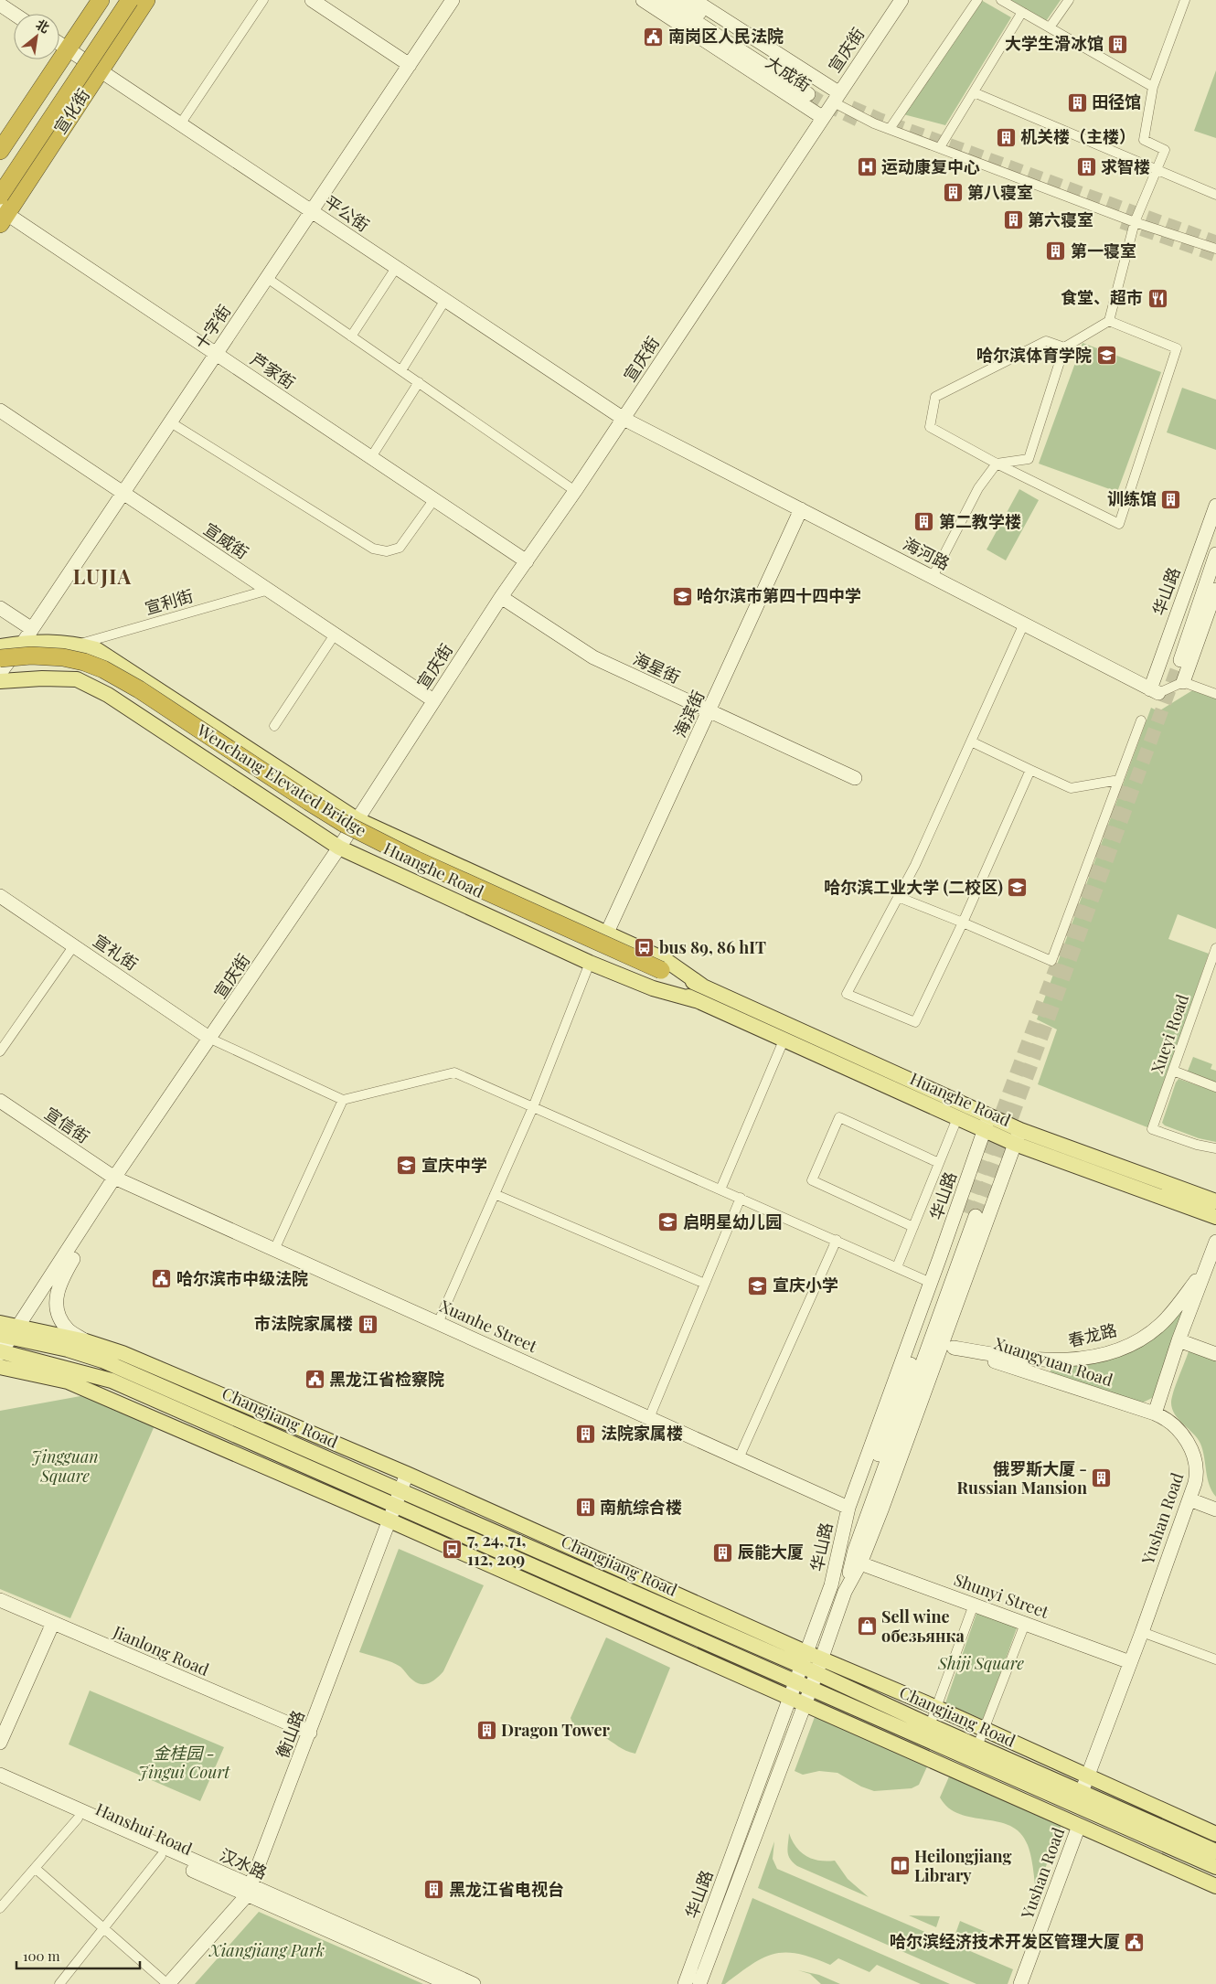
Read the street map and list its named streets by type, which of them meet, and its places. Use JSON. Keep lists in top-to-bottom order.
{
  "streets": {
    "highway": ["宣化街", "Wenchang Elevated Bridge"],
    "main road": ["Huanghe Road", "Changjiang Road"],
    "street": [
      "宣庆街",
      "大成街",
      "平公街",
      "十字街",
      "芦家街",
      "宣威街",
      "海河路",
      "华山路",
      "宣利街",
      "海星街",
      "海滨街",
      "宣礼街",
      "Xueyi Road",
      "宣信街",
      "Xuanhe Street",
      "春龙路",
      "Xuangyuan Road",
      "Yushan Road",
      "Shunyi Street",
      "Jianlong Road",
      "衡山路",
      "Hanshui Road",
      "汉水路"
    ]
  },
  "crossings": [
    ["宣庆街", "大成街"],
    ["宣庆街", "平公街"],
    ["宣庆街", "芦家街"],
    ["宣庆街", "宣威街"],
    ["宣庆街", "海河路"],
    ["宣庆街", "海星街"],
    ["宣庆街", "Huanghe Road"],
    ["宣庆街", "宣礼街"],
    ["宣庆街", "宣信街"],
    ["宣庆街", "Xuanhe Street"],
    ["宣庆街", "Changjiang Road"],
    ["宣化街", "平公街"],
    ["宣化街", "芦家街"],
    ["平公街", "十字街"],
    ["平公街", "海河路"],
    ["十字街", "芦家街"],
    ["十字街", "宣威街"],
    ["十字街", "Huanghe Road"],
    ["宣威街", "宣利街"],
    ["海河路", "华山路"],
    ["海河路", "海滨街"],
    ["华山路", "Huanghe Road"],
    ["华山路", "Xuanhe Street"],
    ["华山路", "春龙路"],
    ["华山路", "Xuangyuan Road"],
    ["华山路", "Changjiang Road"],
    ["华山路", "Shunyi Street"],
    ["宣利街", "Huanghe Road"],
    ["海星街", "海滨街"],
    ["海滨街", "Huanghe Road"],
    ["Wenchang Elevated Bridge", "Huanghe Road"],
    ["宣信街", "Xuanhe Street"],
    ["春龙路", "Xuangyuan Road"],
    ["Xuangyuan Road", "Yushan Road"],
    ["Changjiang Road", "Yushan Road"],
    ["Changjiang Road", "衡山路"],
    ["Yushan Road", "Shunyi Street"],
    ["Jianlong Road", "衡山路"],
    ["衡山路", "Hanshui Road"],
    ["衡山路", "汉水路"],
    ["Hanshui Road", "汉水路"]
  ],
  "districts": ["LUJIA"],
  "parks": [
    "Jingguan Square",
    "Shiji Square",
    "金桂园 - Jingui Court",
    "Xiangjiang Park"
  ],
  "places": {
    "public building": [
      "南岗区人民法院",
      "哈尔滨市中级法院",
      "黑龙江省检察院",
      "哈尔滨经济技术开发区管理大厦"
    ],
    "building": [
      "大学生滑冰馆",
      "田径馆",
      "机关楼（主楼）",
      "求智楼",
      "第八寝室",
      "第六寝室",
      "第一寝室",
      "训练馆",
      "第二教学楼",
      "市法院家属楼",
      "法院家属楼",
      "俄罗斯大厦 - Russian Mansion",
      "南航综合楼",
      "辰能大厦",
      "Dragon Tower",
      "黑龙江省电视台"
    ],
    "hospital": ["运动康复中心"],
    "restaurant": ["食堂、超市"],
    "school or university": [
      "哈尔滨体育学院",
      "哈尔滨市第四十四中学",
      "哈尔滨工业大学 (二校区)",
      "宣庆中学",
      "启明星幼儿园",
      "宣庆小学"
    ],
    "bus stop": ["bus 89, 86 hIT", "7, 24, 71, 112, 209"],
    "shop": ["Sell wine обезьянка"],
    "library": ["Heilongjiang Library"]
  },
  "scale_bar": "100 m",
  "north": "top right"
}
